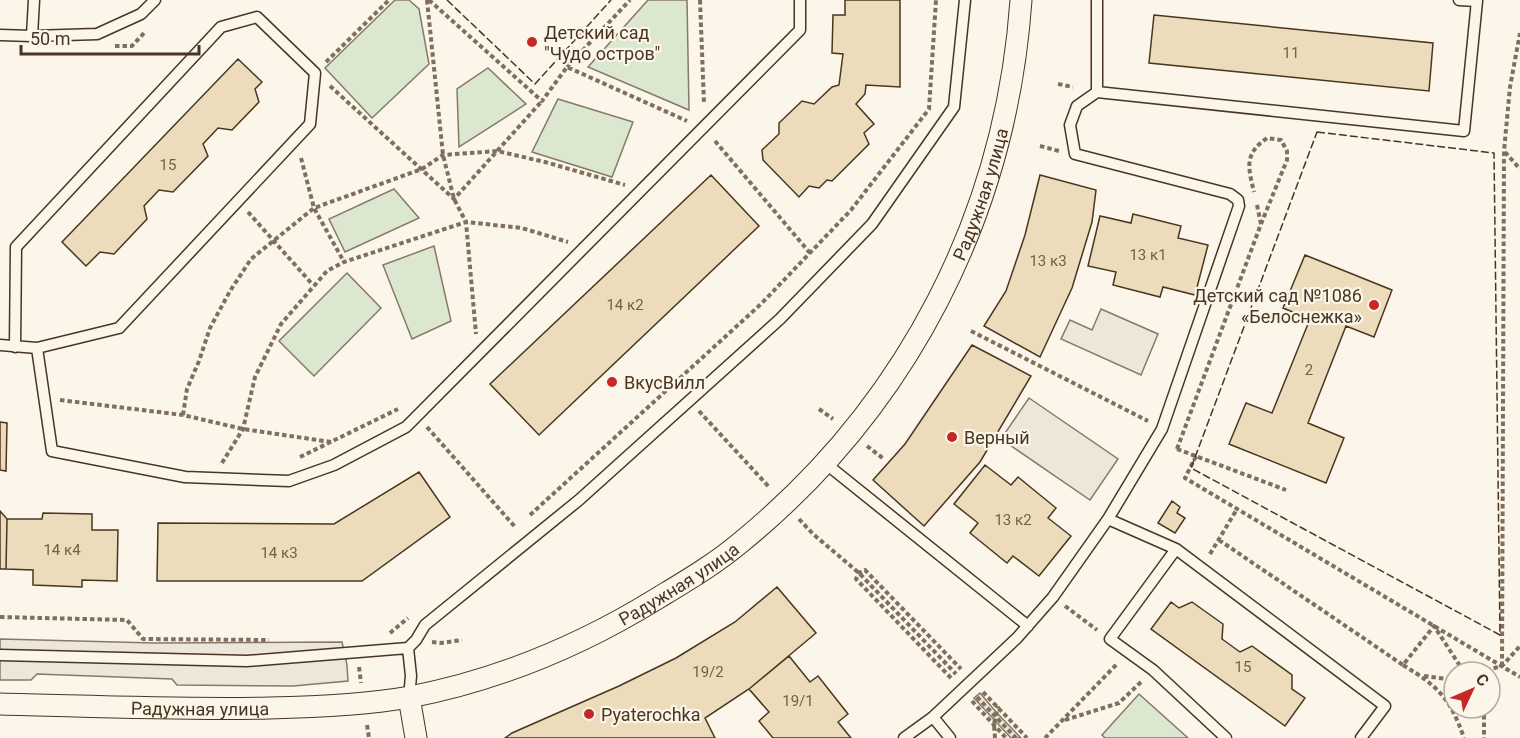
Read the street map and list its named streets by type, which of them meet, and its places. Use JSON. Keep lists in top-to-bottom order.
{
  "streets": {
    "street": ["Радужная улица"]
  },
  "places": [
    "Детский сад \"Чудо остров\"",
    "Детский сад №1086 «Белоснежка»",
    "ВкусВилл",
    "Верный",
    "Pyaterochka"
  ],
  "house_numbers": [
    "11",
    "15",
    "13 к1",
    "13 к3",
    "14 к2",
    "2",
    "13 к2",
    "14 к4",
    "14 к3",
    "15",
    "19/2",
    "19/1"
  ],
  "scale_bar": "50 m",
  "north": "top right"
}
